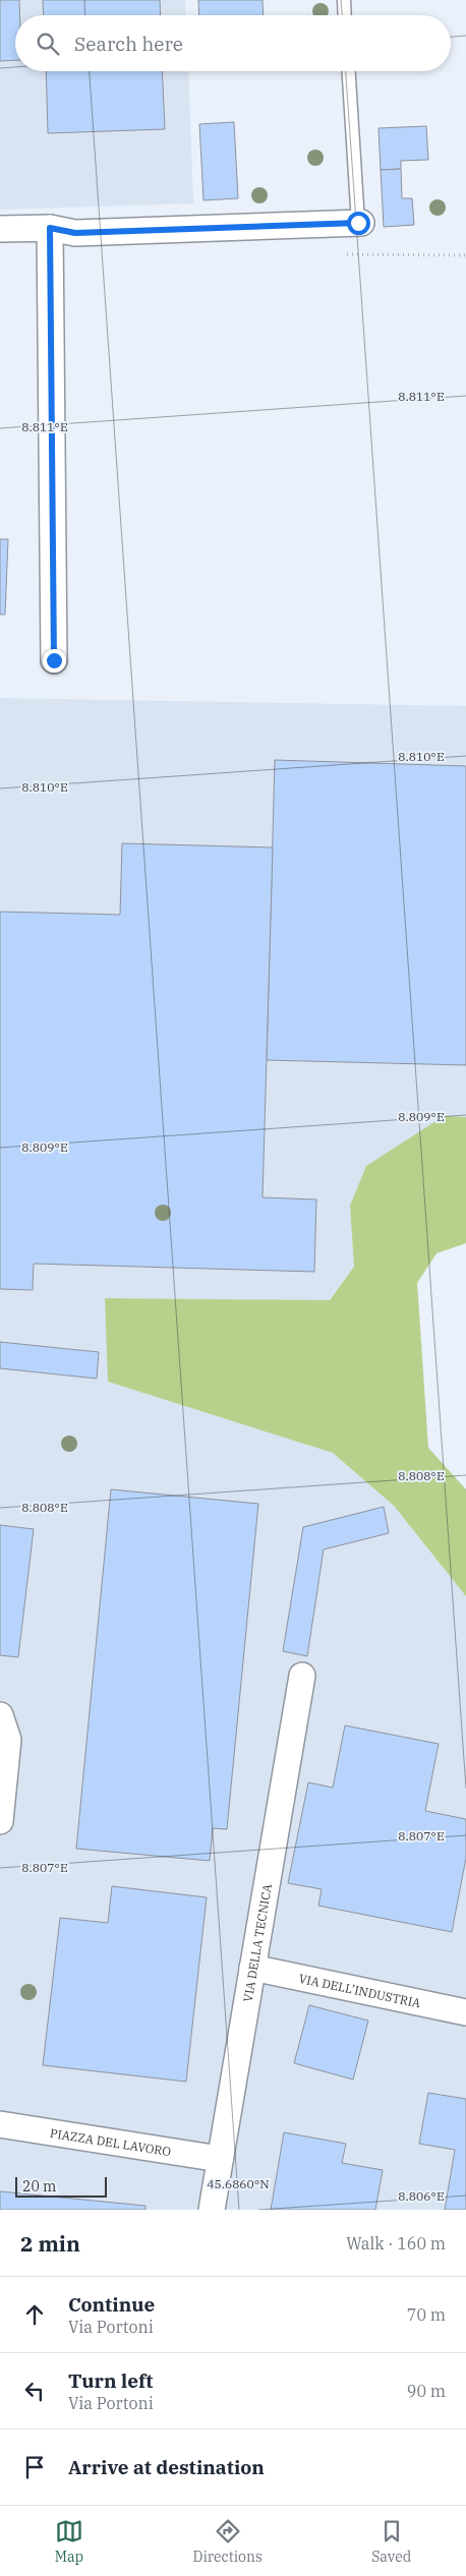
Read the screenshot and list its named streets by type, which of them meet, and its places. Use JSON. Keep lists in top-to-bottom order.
{
  "streets": {
    "street": ["VIA DELLA TECNICA", "VIA DELL’INDUSTRIA", "PIAZZA DEL LAVORO"]
  },
  "crossings": [
    ["VIA DELLA TECNICA", "VIA DELL’INDUSTRIA"],
    ["VIA DELLA TECNICA", "PIAZZA DEL LAVORO"]
  ],
  "scale_bar": "20 m",
  "page": {
    "search": "Search here",
    "scale": "20 m",
    "heading": ["2 min", "Walk · 160 m"],
    "list": [
      ["Continue", "Via Portoni", "70 m"],
      ["Turn left", "Via Portoni", "90 m"],
      "Arrive at destination"
    ],
    "nav": ["Map", "Directions", "Saved"]
  },
  "coordinates": [
    "8.811°E",
    "8.810°E",
    "8.809°E",
    "8.808°E",
    "8.807°E",
    "45.6860°N",
    "8.806°E"
  ]
}
